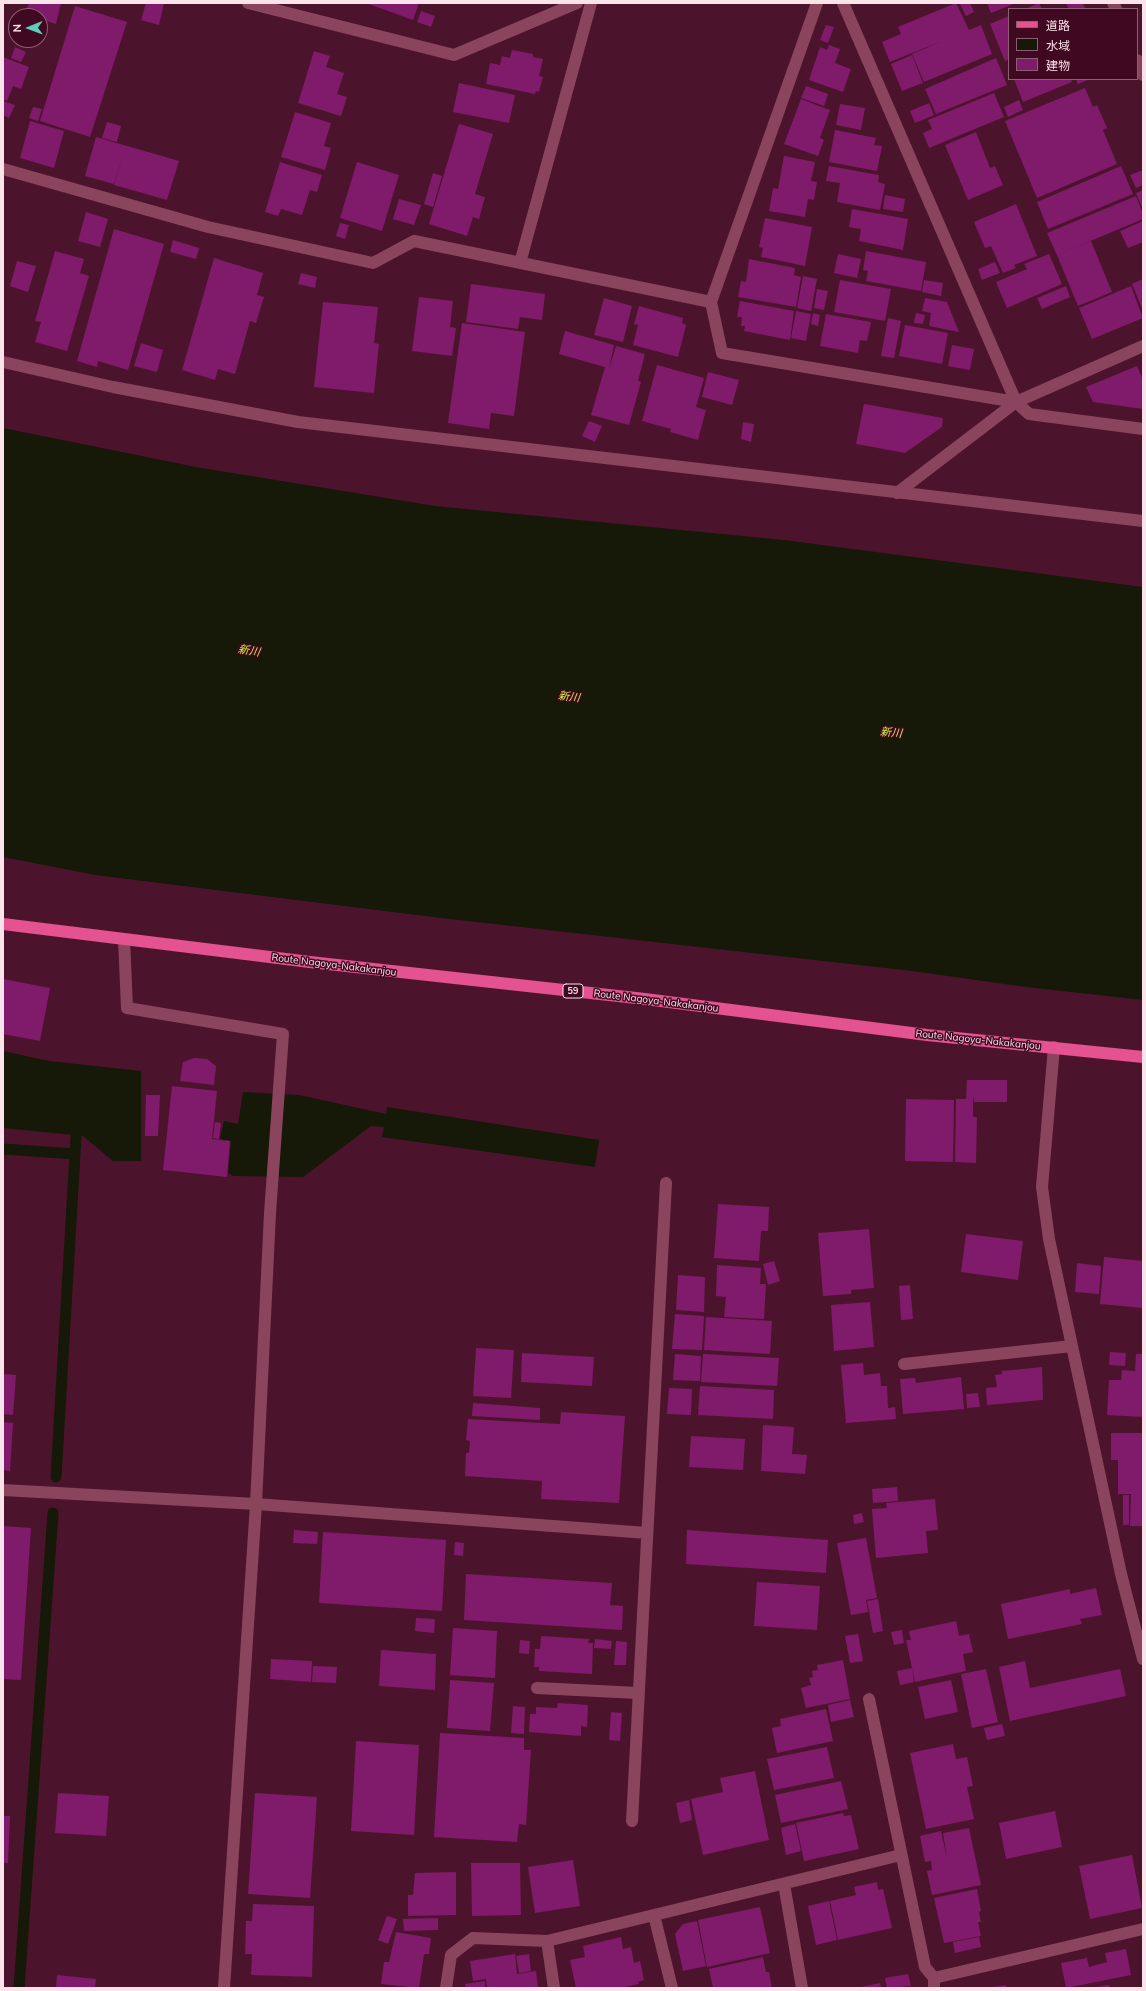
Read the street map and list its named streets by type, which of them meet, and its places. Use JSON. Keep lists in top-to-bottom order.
{
  "streets": {
    "main road": ["Route Nagoya-Nakakanjou", "59"]
  },
  "water": ["新川"],
  "legend": ["道路", "水域", "建物"],
  "north": "left"
}
